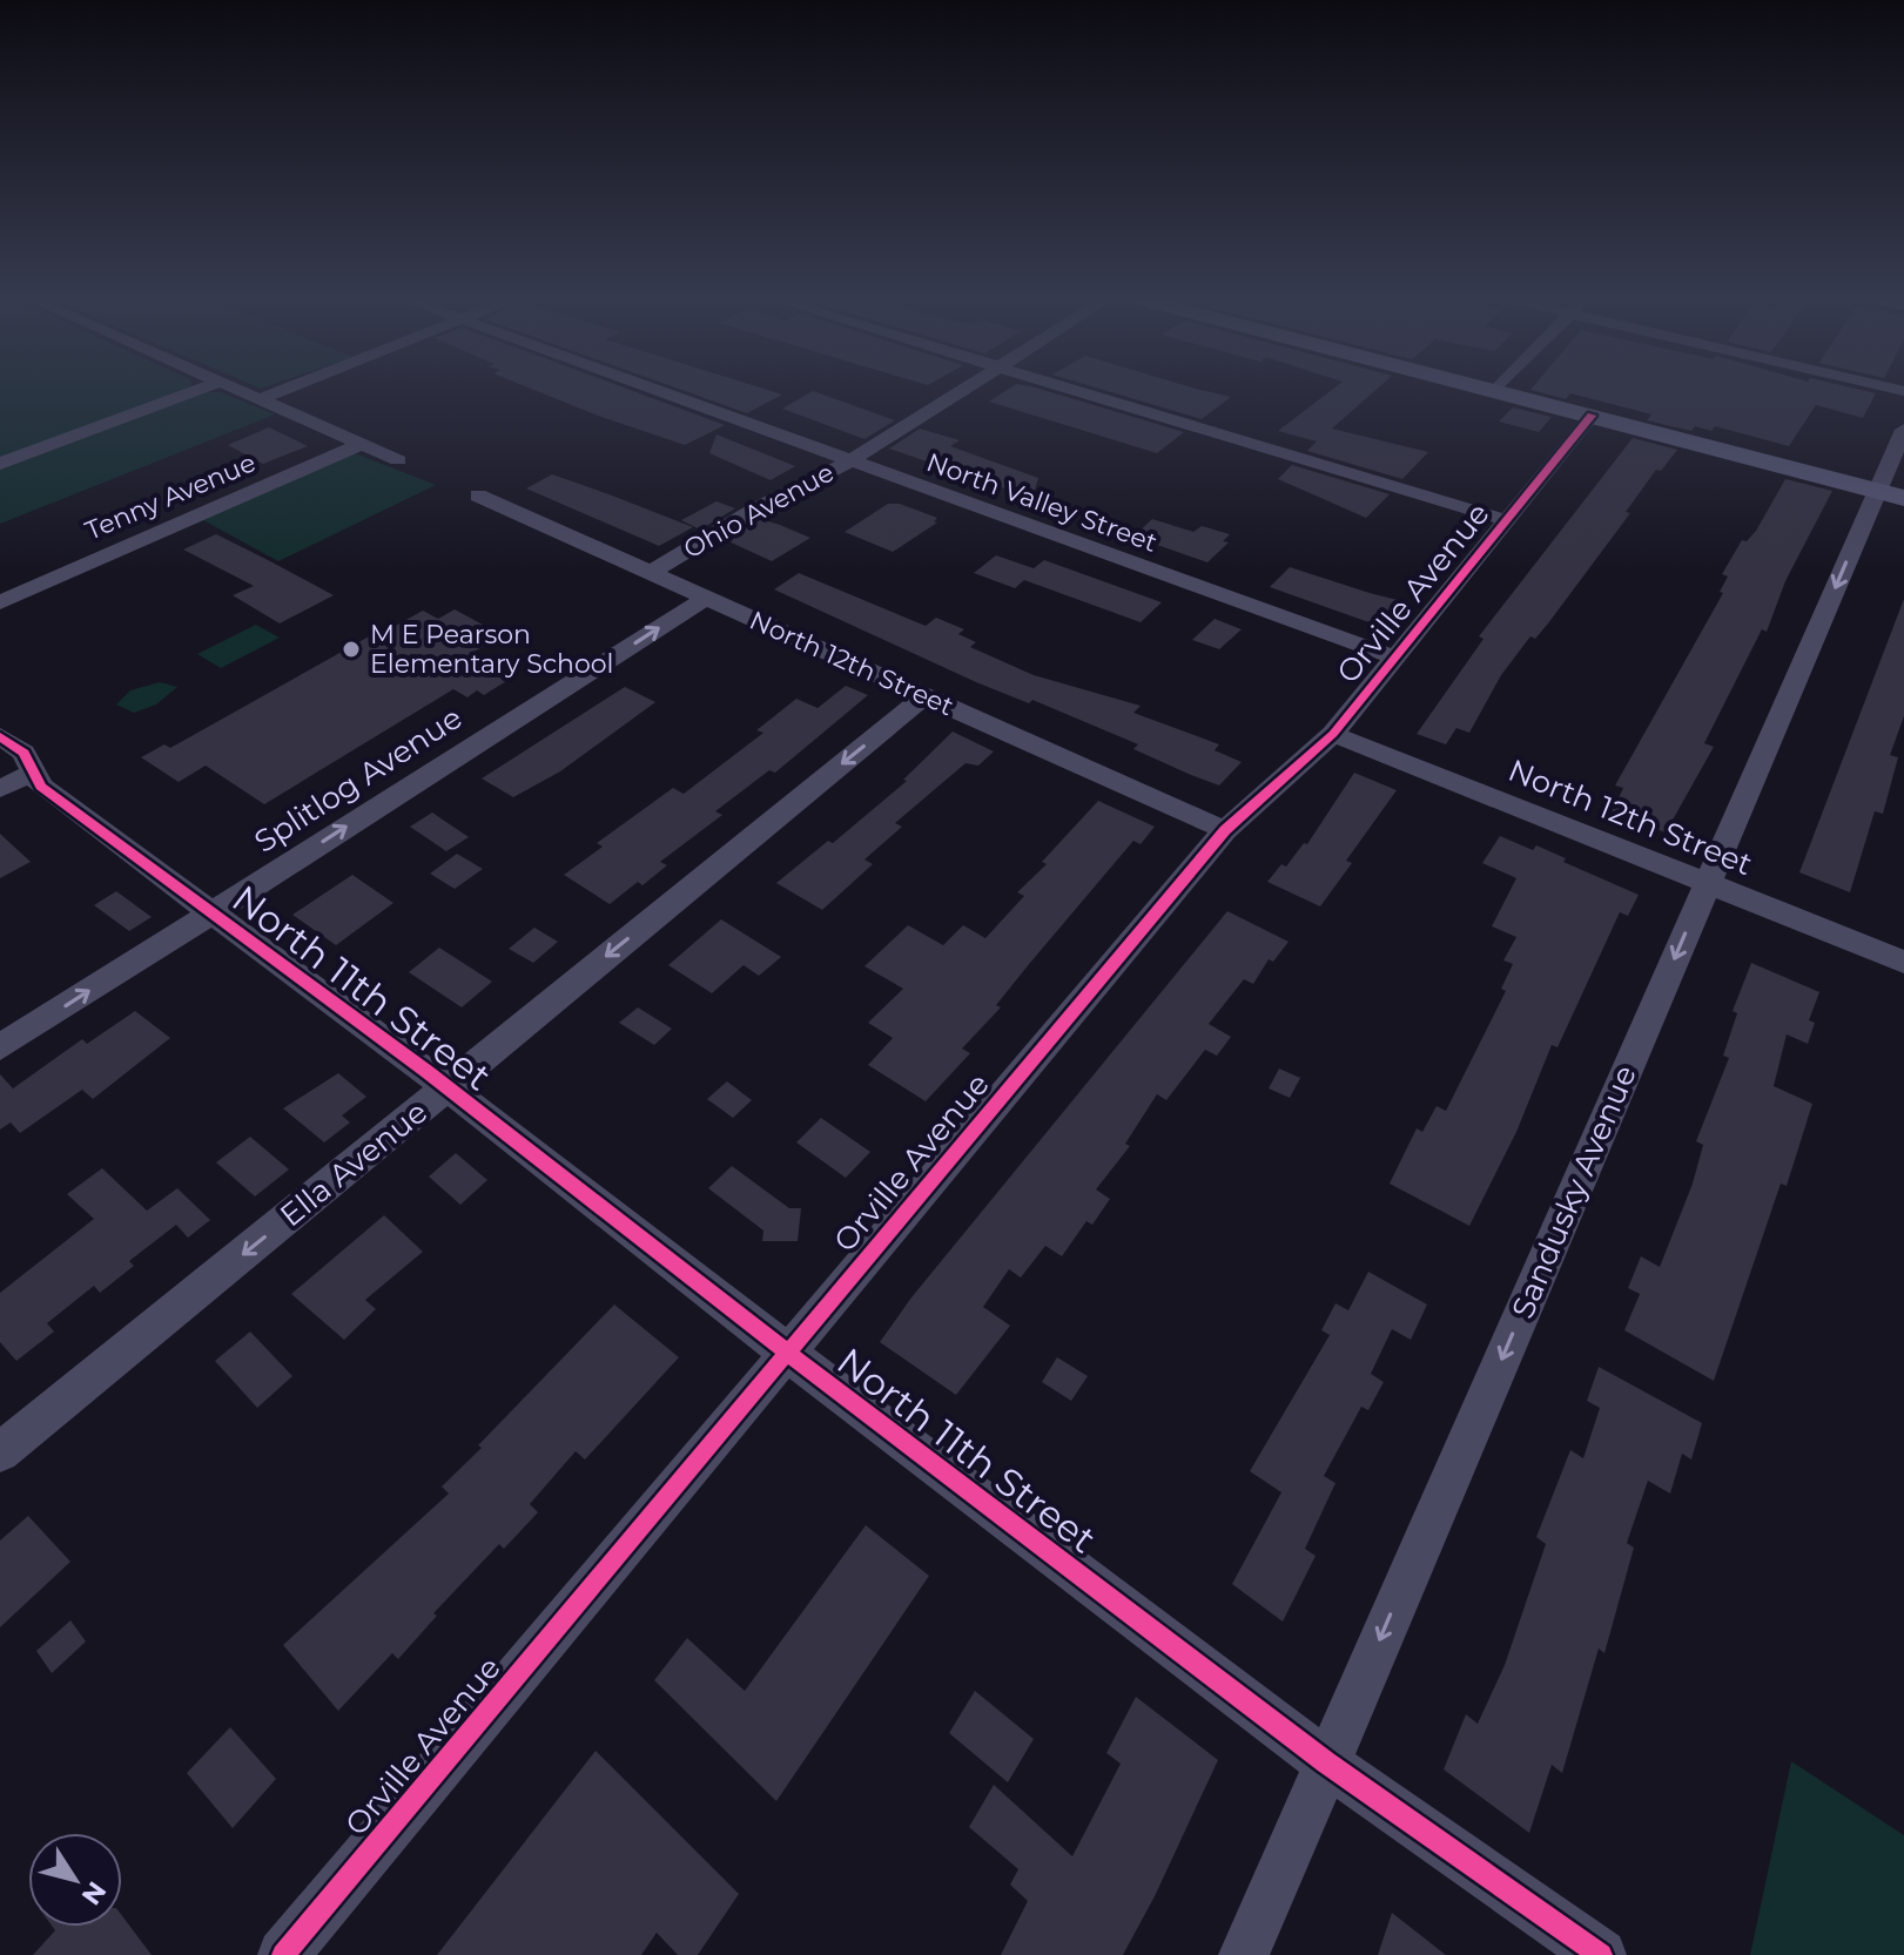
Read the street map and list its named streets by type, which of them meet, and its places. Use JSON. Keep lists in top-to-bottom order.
{
  "streets": {
    "street": [
      "Tenny Avenue",
      "North Valley Street",
      "Ohio Avenue",
      "Orville Avenue",
      "North 12th Street",
      "Splitlog Avenue",
      "North 11th Street",
      "Ella Avenue",
      "Sandusky Avenue"
    ]
  },
  "crossings": [
    ["North Valley Street", "Ohio Avenue"],
    ["North Valley Street", "Orville Avenue"],
    ["Ohio Avenue", "North 12th Street"],
    ["Orville Avenue", "North 12th Street"],
    ["Orville Avenue", "North 11th Street"],
    ["North 12th Street", "Splitlog Avenue"],
    ["North 12th Street", "Ella Avenue"],
    ["North 12th Street", "Sandusky Avenue"],
    ["Splitlog Avenue", "North 11th Street"],
    ["North 11th Street", "Ella Avenue"],
    ["North 11th Street", "Sandusky Avenue"]
  ],
  "one_way": ["Splitlog Avenue", "Ella Avenue", "Sandusky Avenue"],
  "places": ["M E Pearson Elementary School"],
  "north": "bottom right"
}
